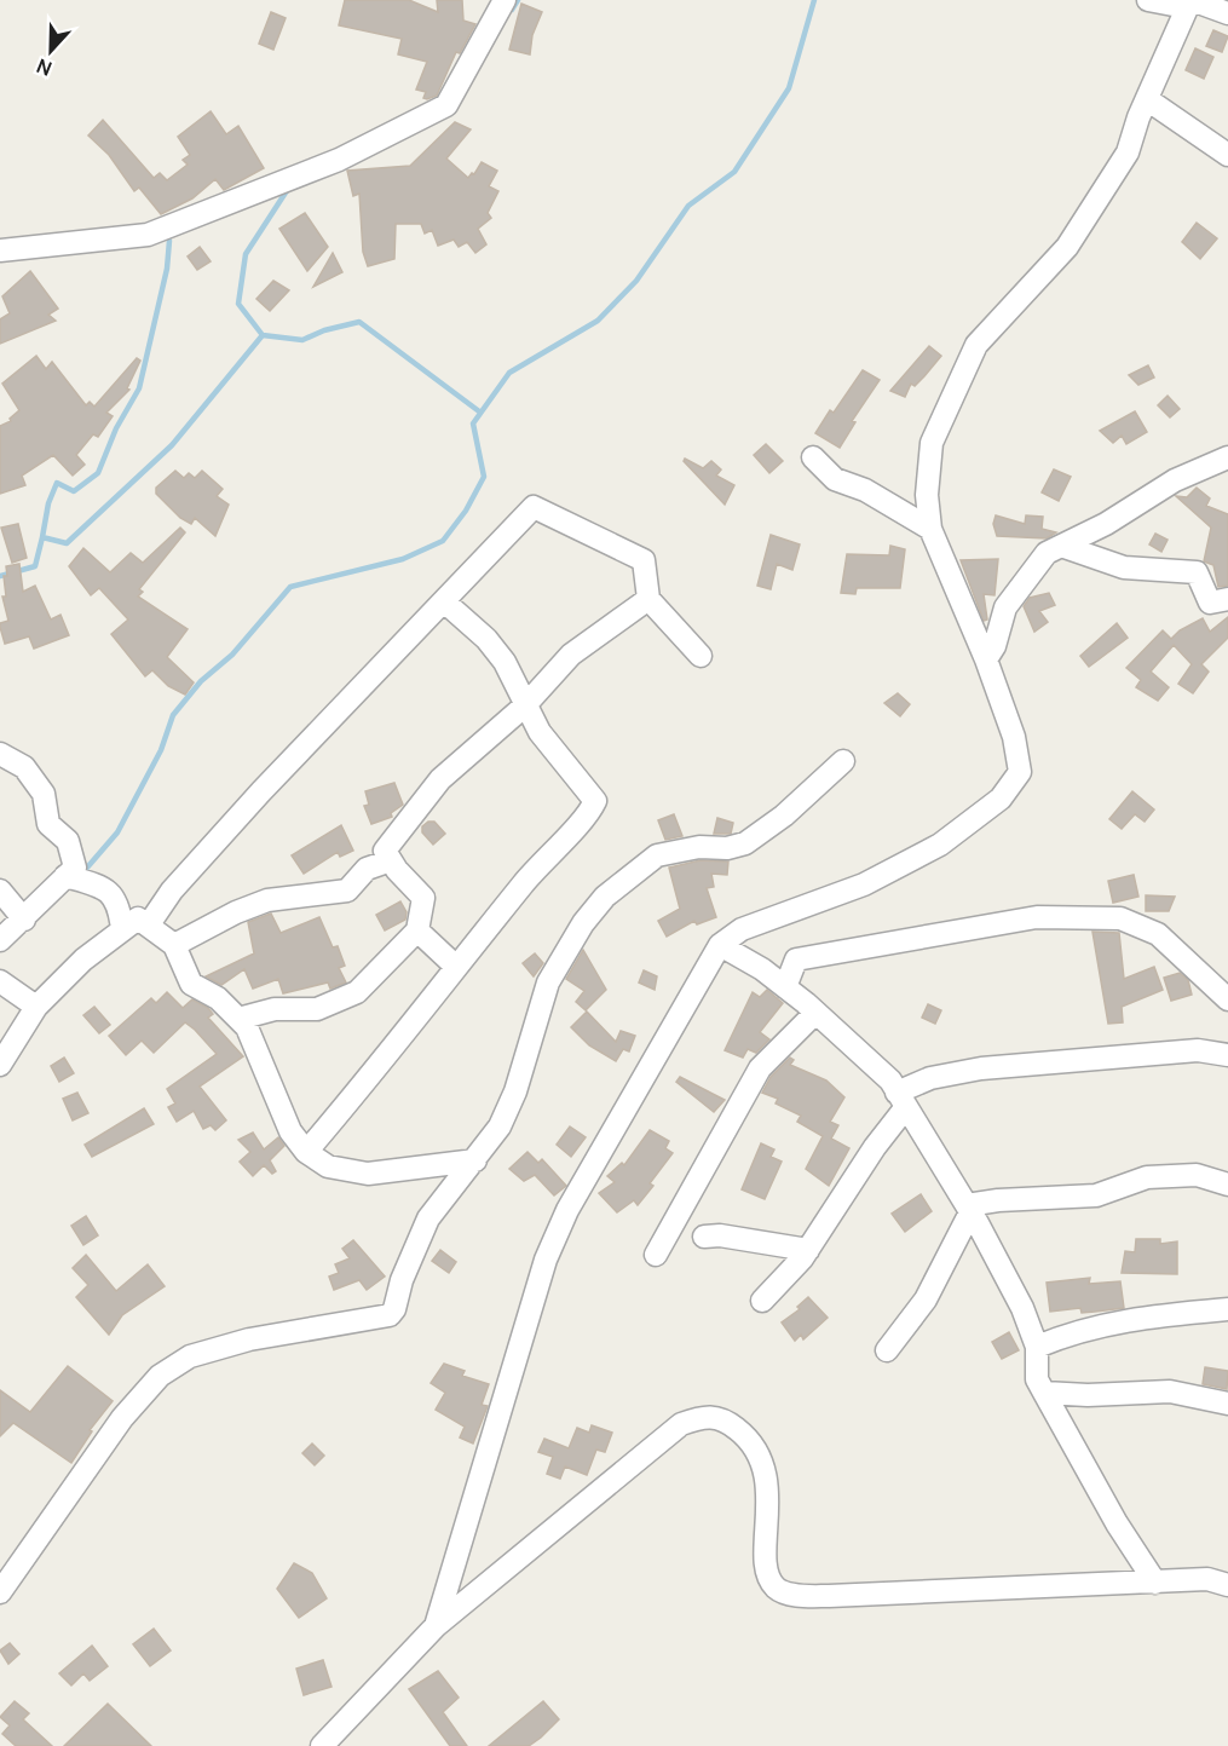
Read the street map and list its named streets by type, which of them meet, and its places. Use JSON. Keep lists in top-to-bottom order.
{
  "north": "bottom"
}
